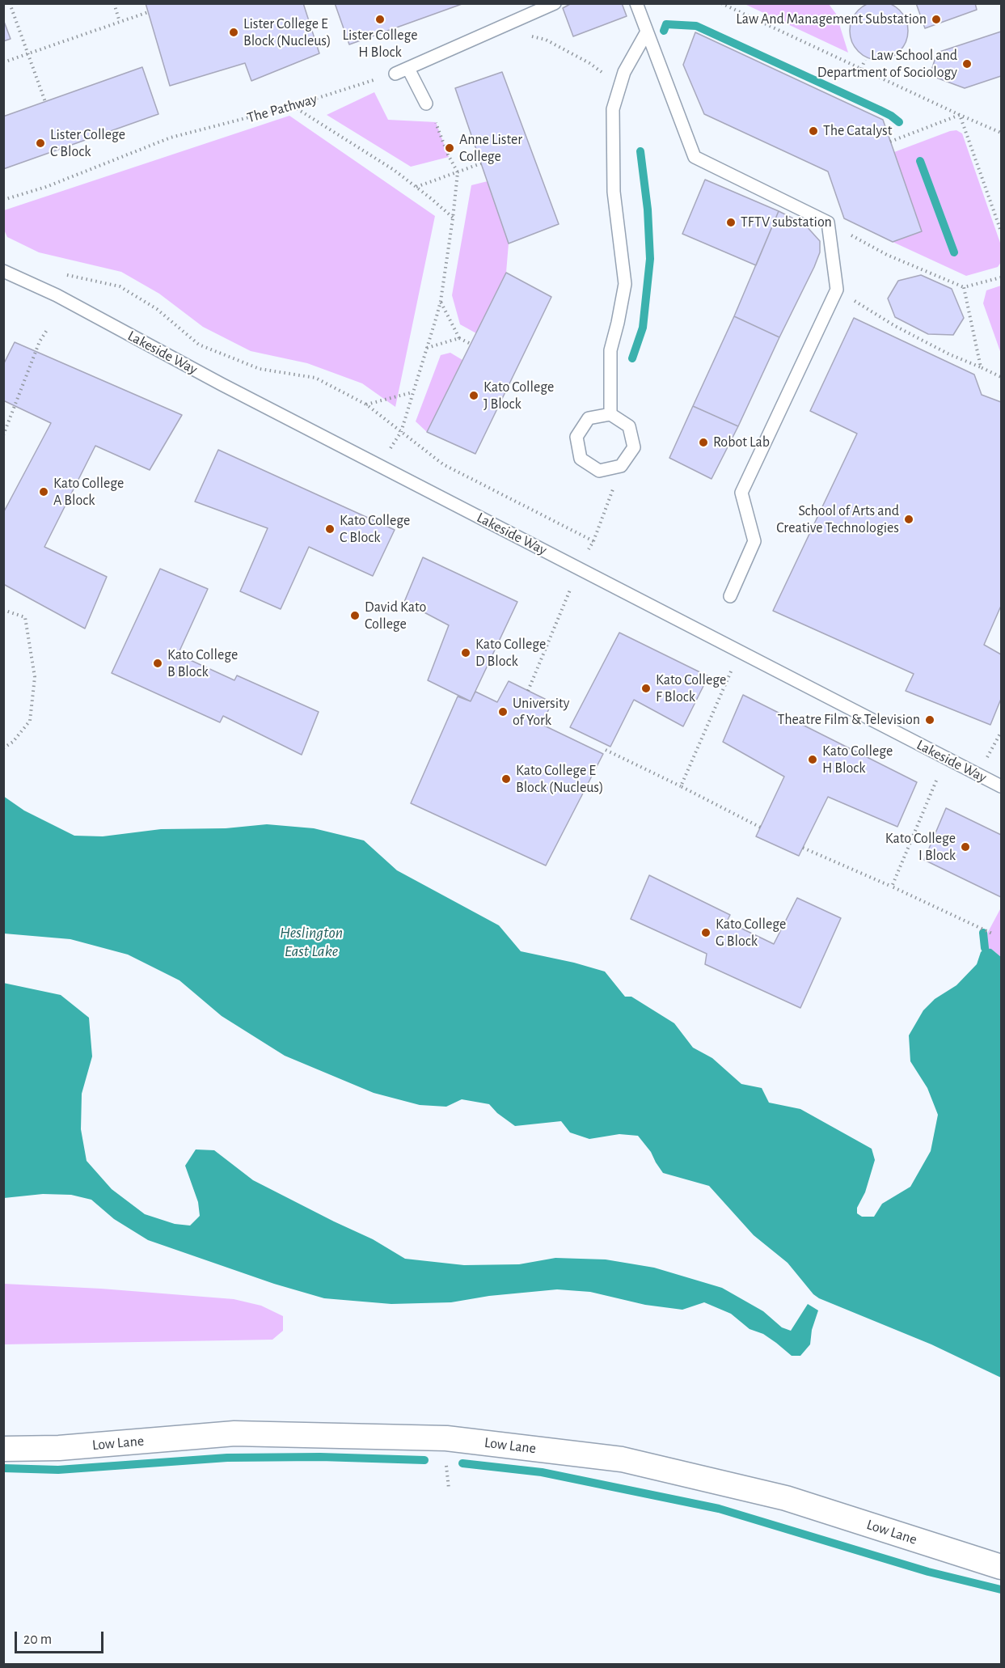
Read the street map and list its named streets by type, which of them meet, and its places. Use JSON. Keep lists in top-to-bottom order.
{
  "streets": {
    "street": ["Low Lane"],
    "lane": ["Lakeside Way"],
    "path": ["The Pathway"]
  },
  "water": ["Heslington East Lake"],
  "places": [
    "Lister College H Block",
    "Law And Management Substation",
    "Lister College E Block (Nucleus)",
    "Law School and Department of Sociology",
    "The Catalyst",
    "Lister College C Block",
    "Anne Lister College",
    "TFTV substation",
    "Kato College J Block",
    "Robot Lab",
    "Kato College A Block",
    "School of Arts and Creative Technologies",
    "Kato College C Block",
    "David Kato College",
    "Kato College D Block",
    "Kato College B Block",
    "Kato College F Block",
    "University of York",
    "Theatre Film & Television",
    "Kato College H Block",
    "Kato College E Block (Nucleus)",
    "Kato College I Block",
    "Kato College G Block"
  ],
  "scale_bar": "20 m"
}
